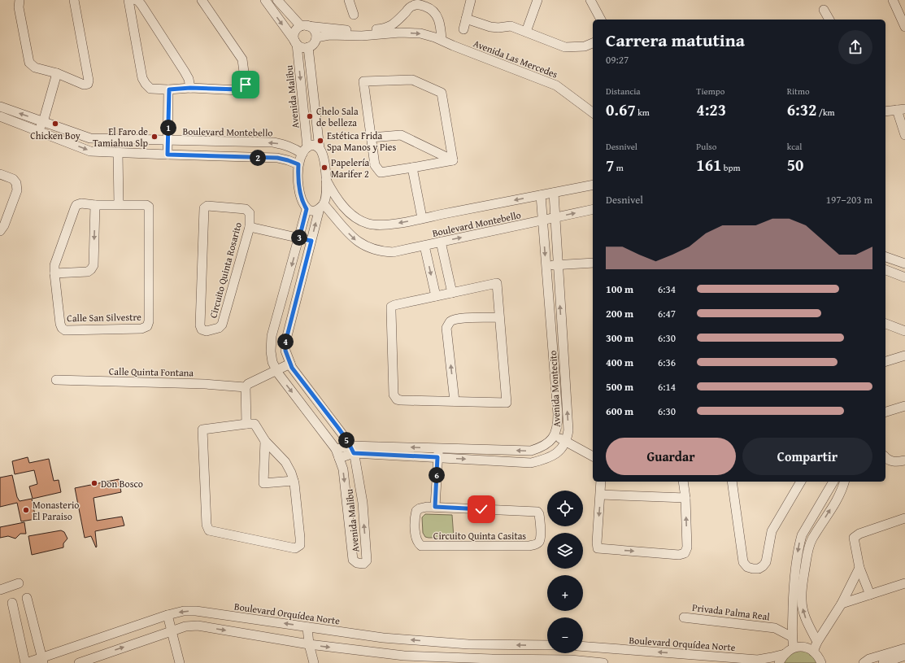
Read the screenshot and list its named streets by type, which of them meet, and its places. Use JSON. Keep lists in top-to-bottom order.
{
  "streets": {
    "street": [
      "Avenida Las Mercedes",
      "Avenida Malibu",
      "Boulevard Montebello",
      "Circuito Quinta Rosarito",
      "Calle San Silvestre",
      "Calle Quinta Fontana",
      "Avenida Montecito",
      "Circuito Quinta Casitas",
      "Privada Palma Real",
      "Boulevard Orquídea Norte"
    ]
  },
  "crossings": [
    ["Avenida Las Mercedes", "Avenida Malibu"],
    ["Avenida Malibu", "Boulevard Montebello"],
    ["Avenida Malibu", "Avenida Montecito"],
    ["Boulevard Montebello", "Avenida Montecito"]
  ],
  "places": [
    "Chelo Sala de belleza",
    "Chicken Boy",
    "El Faro de Tamiahua Slp",
    "Estética Frida Spa Manos y Pies",
    "Papelería Marifer 2",
    "Don Bosco",
    "Monasterio El Paraiso"
  ],
  "page": {
    "heading": ["Carrera matutina", "09:27"],
    "stats": [
      ["Distancia", "0.67 km"],
      ["Tiempo", "4:23"],
      ["Ritmo", "6:32 /km"],
      ["Desnivel", "7 m"],
      ["Pulso", "161 bpm"],
      ["kcal", "50"]
    ],
    "pins": [
      "1",
      "2",
      "3",
      "4",
      "5",
      "6"
    ],
    "chart": ["Desnivel", "197–203 m"],
    "list": [
      {
        "name": "100 m",
        "note": "6:34"
      },
      {
        "name": "200 m",
        "note": "6:47"
      },
      {
        "name": "300 m",
        "note": "6:30"
      },
      {
        "name": "400 m",
        "note": "6:36"
      },
      {
        "name": "500 m",
        "note": "6:14"
      },
      {
        "name": "600 m",
        "note": "6:30"
      }
    ],
    "buttons": ["Guardar", "Compartir"],
    "map_buttons": ["+", "−"]
  }
}
